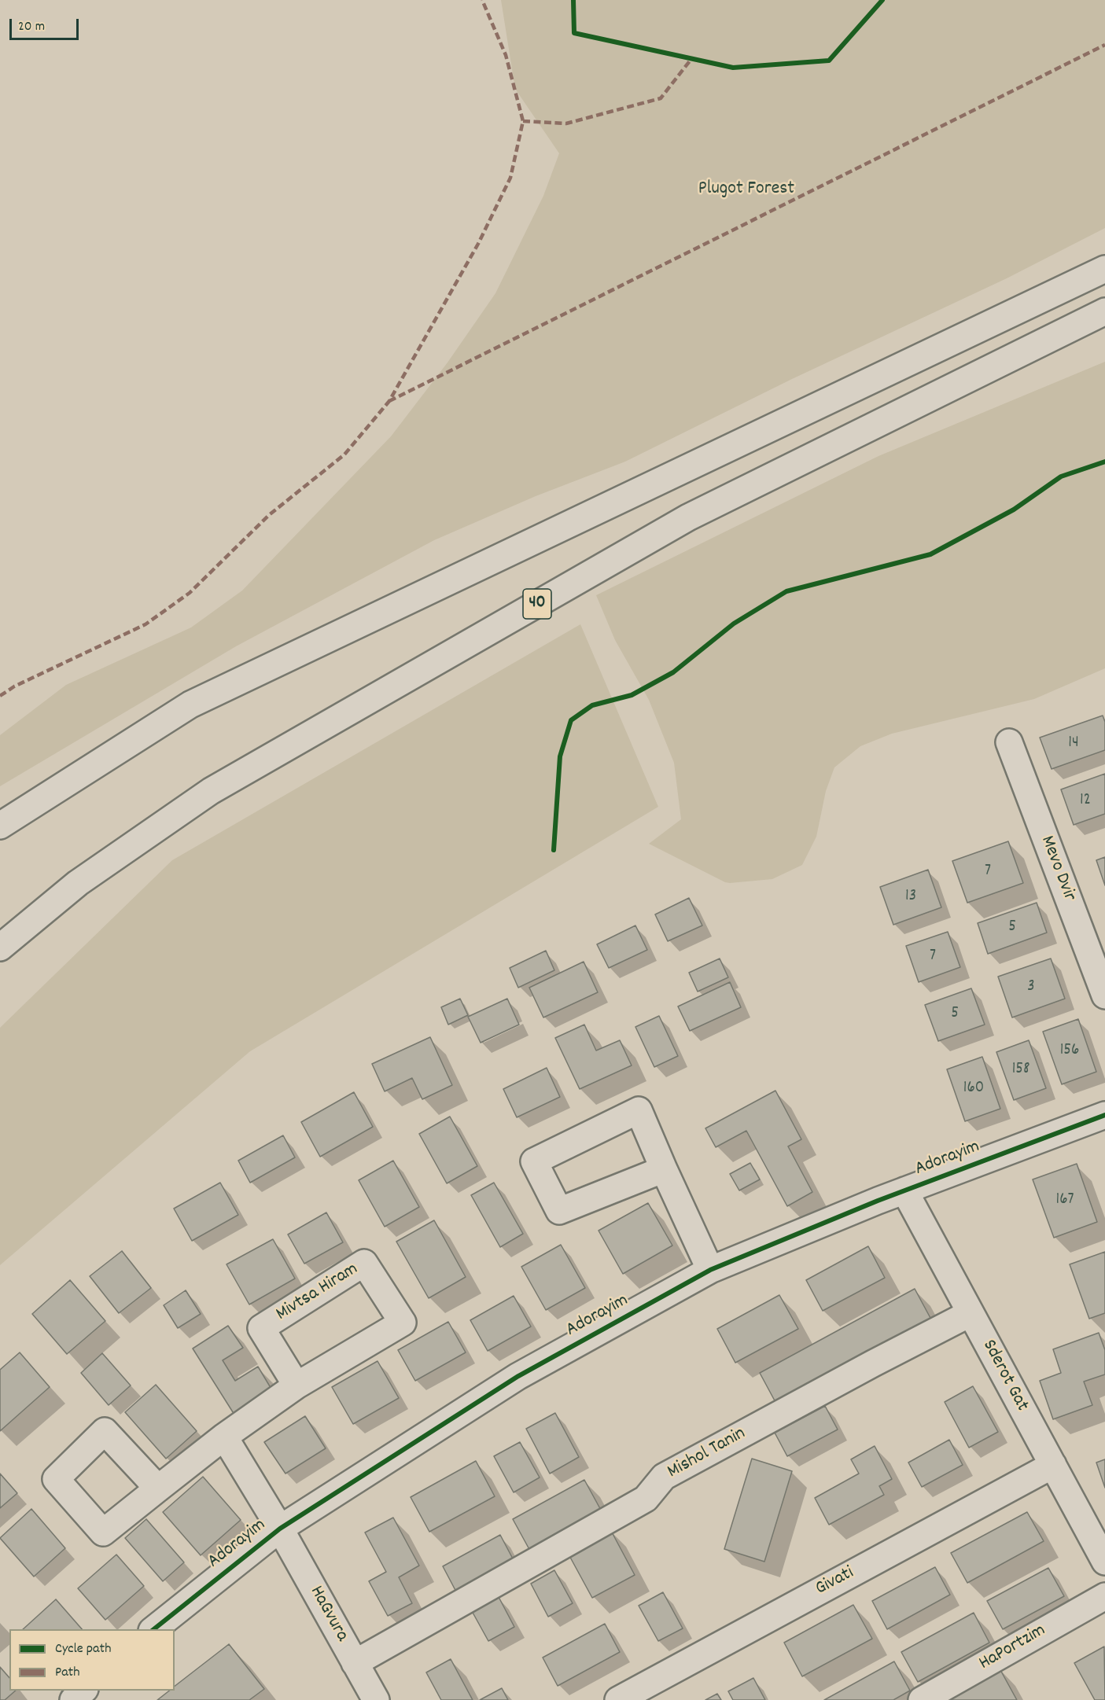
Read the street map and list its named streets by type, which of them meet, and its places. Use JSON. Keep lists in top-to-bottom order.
{
  "streets": {
    "main road": [
      "40",
      "Mevo Dvir",
      "Adorayim",
      "Mivtsa Hiram",
      "Sderot Gat",
      "Mishol Tanin",
      "Givati",
      "HaGvura",
      "HaPortzim"
    ]
  },
  "crossings": [
    ["Adorayim", "Sderot Gat"],
    ["Adorayim", "HaGvura"],
    ["Mivtsa Hiram", "HaGvura"],
    ["Sderot Gat", "Mishol Tanin"],
    ["Sderot Gat", "Givati"],
    ["Mishol Tanin", "HaGvura"]
  ],
  "parks": ["Plugot Forest"],
  "house_numbers": [
    "14",
    "12",
    "7",
    "13",
    "5",
    "7",
    "3",
    "5",
    "156",
    "158",
    "160",
    "167"
  ],
  "legend": ["Cycle path", "Path"],
  "scale_bar": "20 m"
}
